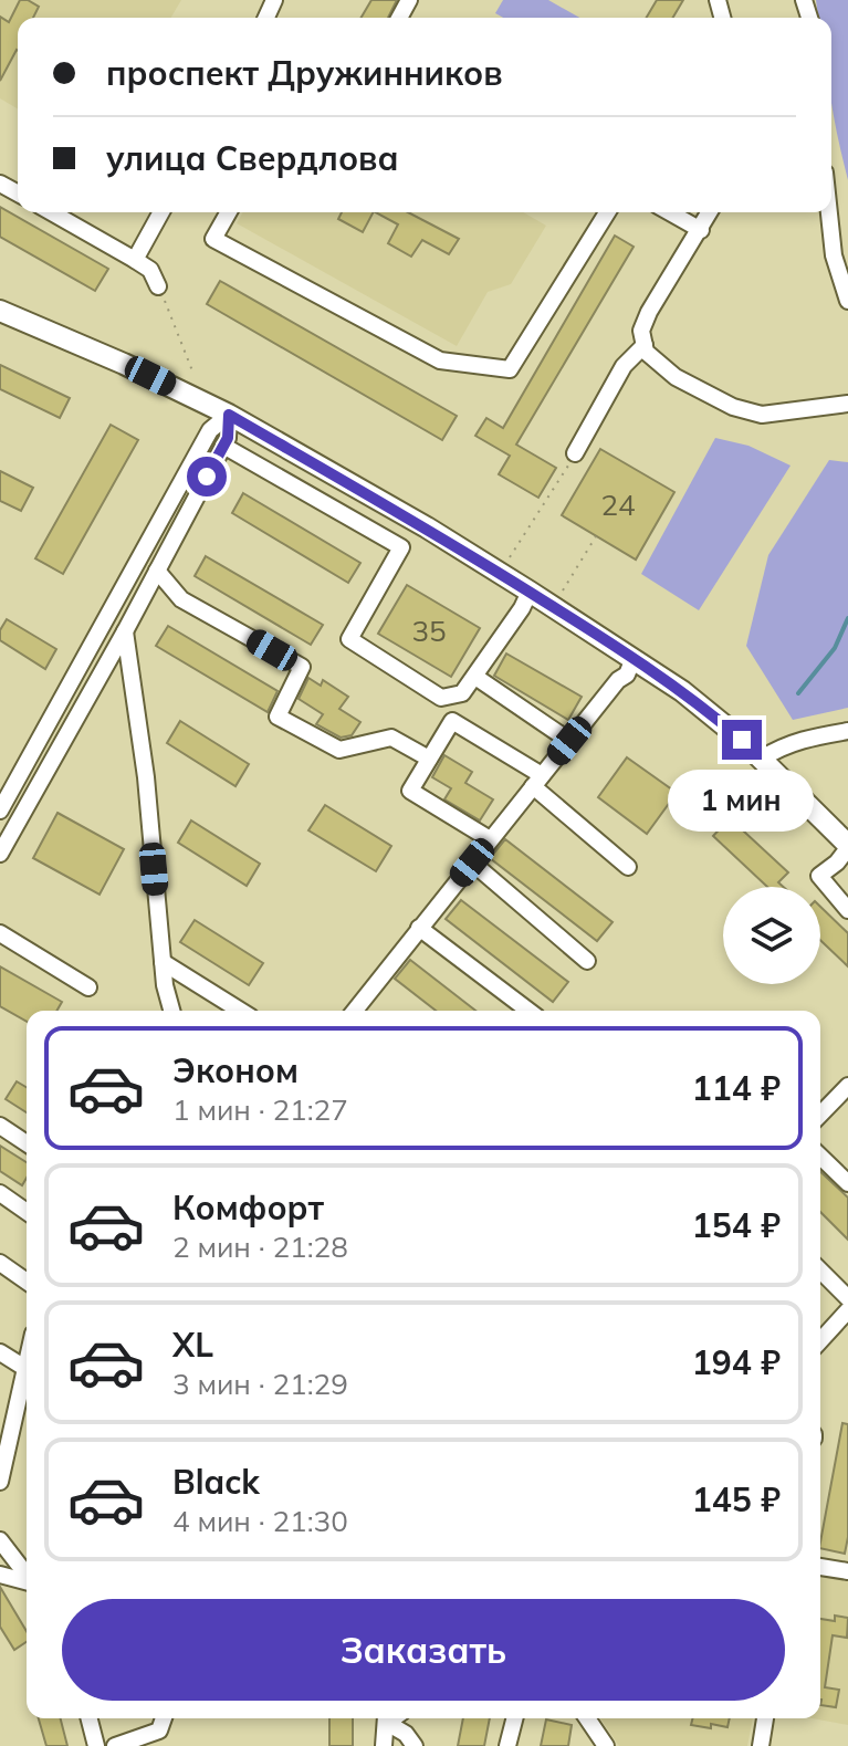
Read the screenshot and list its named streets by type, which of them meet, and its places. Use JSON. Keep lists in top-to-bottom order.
{
  "house_numbers": ["24", "35"],
  "page": {
    "banner": ["проспект Дружинников", "улица Свердлова"],
    "bubble": "1 мин",
    "list": [
      {
        "name": "Эконом",
        "note": "1 мин · 21:27",
        "value": "114 ₽"
      },
      {
        "name": "Комфорт",
        "note": "2 мин · 21:28",
        "value": "154 ₽"
      },
      {
        "name": "XL",
        "note": "3 мин · 21:29",
        "value": "194 ₽"
      },
      {
        "name": "Black",
        "note": "4 мин · 21:30",
        "value": "145 ₽"
      }
    ],
    "buttons": "Заказать"
  }
}
